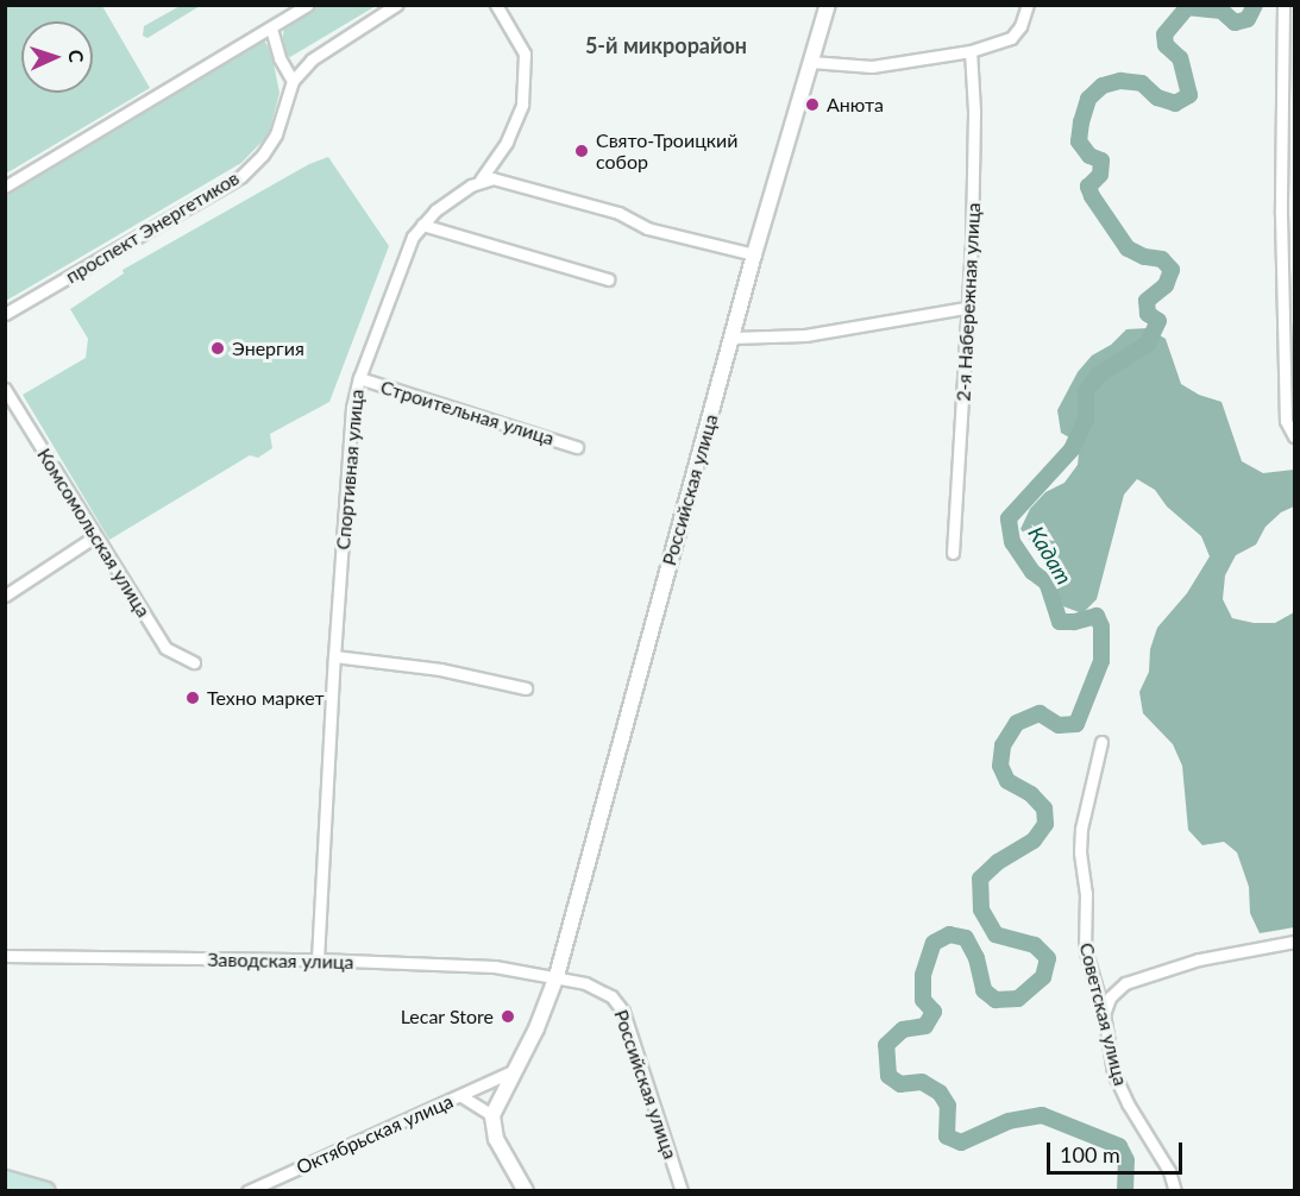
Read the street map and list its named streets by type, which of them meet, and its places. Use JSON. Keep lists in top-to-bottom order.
{
  "streets": {
    "street": [
      "проспект Энергетиков",
      "2-я Набережная улица",
      "Строительная улица",
      "Спортивная улица",
      "Российская улица",
      "Комсомольская улица",
      "Заводская улица",
      "Советская улица",
      "Октябрьская улица"
    ]
  },
  "crossings": [
    ["Строительная улица", "Спортивная улица"],
    ["Спортивная улица", "Заводская улица"],
    ["Российская улица", "Заводская улица"],
    ["Российская улица", "Октябрьская улица"]
  ],
  "districts": ["5-й микрорайон"],
  "water": ["Кадат"],
  "places": [
    "Анюта",
    "Свято-Троицкий собор",
    "Энергия",
    "Техно маркет",
    "Lecar Store"
  ],
  "scale_bar": "100 m",
  "north": "right"
}
